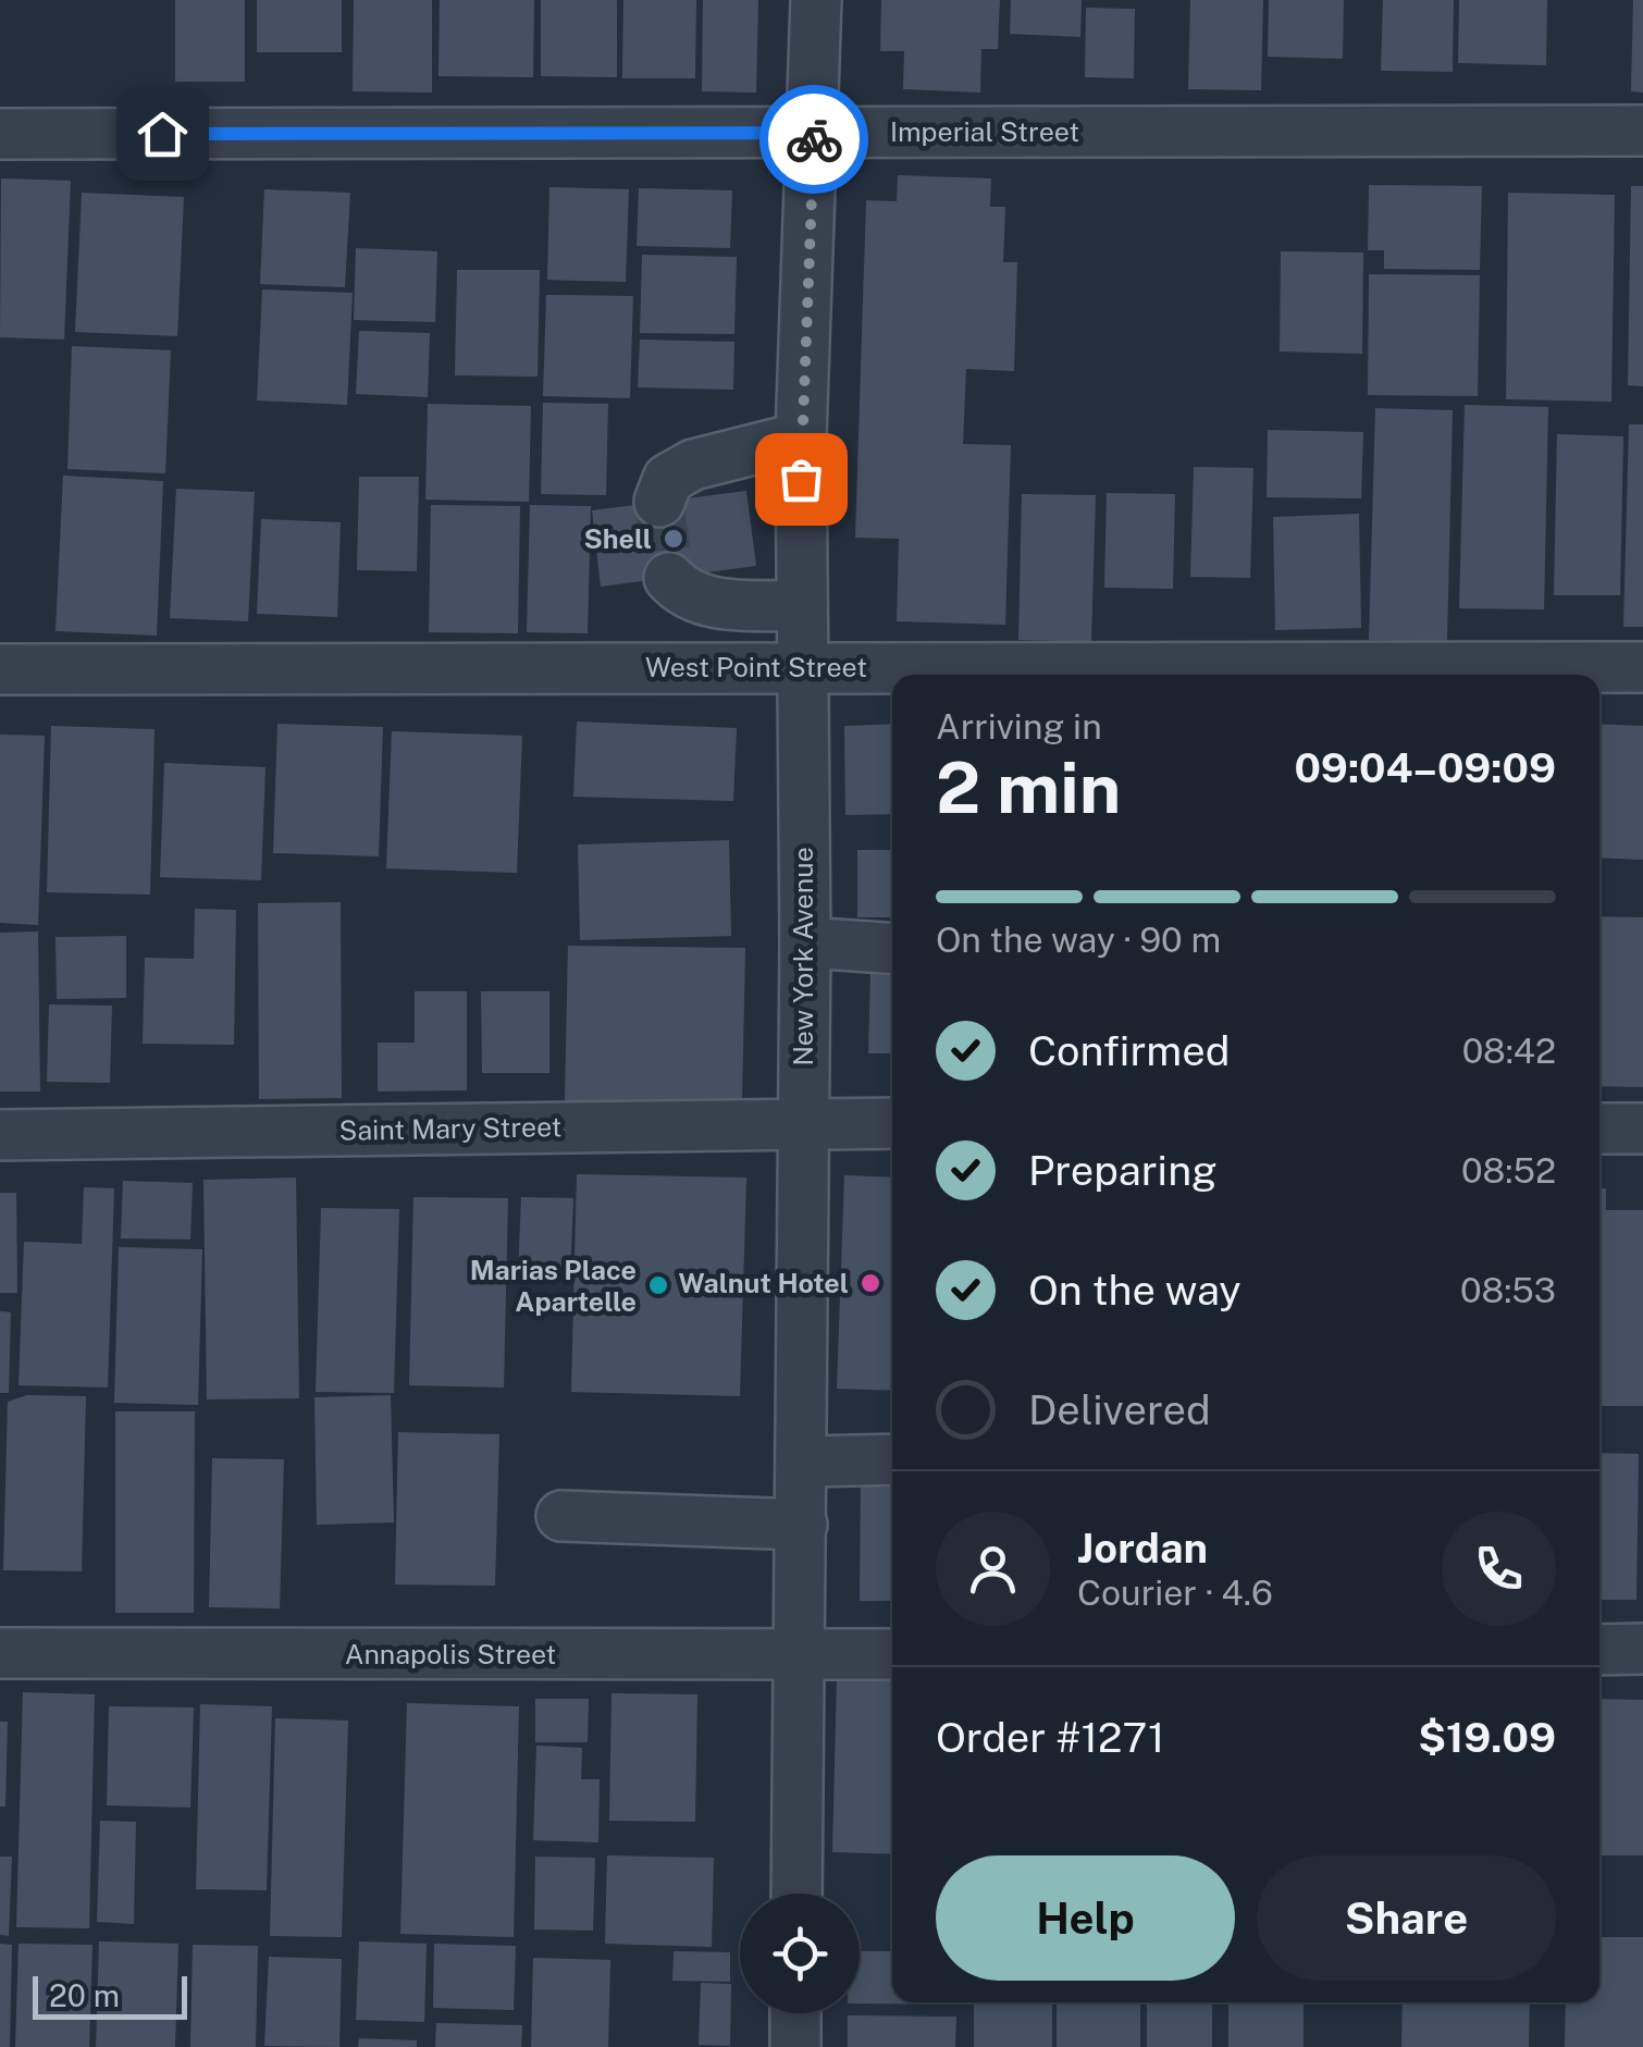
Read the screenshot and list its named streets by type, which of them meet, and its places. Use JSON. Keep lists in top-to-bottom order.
{
  "streets": {
    "street": [
      "Imperial Street",
      "West Point Street",
      "New York Avenue",
      "Saint Mary Street",
      "Annapolis Street"
    ]
  },
  "crossings": [
    ["Imperial Street", "New York Avenue"],
    ["West Point Street", "New York Avenue"],
    ["New York Avenue", "Saint Mary Street"],
    ["New York Avenue", "Annapolis Street"]
  ],
  "places": ["Shell", "Walnut Hotel", "Marias Place Apartelle"],
  "scale_bar": "20 m",
  "page": {
    "heading": ["2 min", "Arriving in", "09:04–09:09"],
    "panel": [
      "Jordan",
      "Courier · 4.6",
      "Order #1271",
      "$19.09"
    ],
    "bar": "On the way · 90 m",
    "list": [
      ["Confirmed", "08:42"],
      ["Preparing", "08:52"],
      ["On the way", "08:53"],
      "Delivered"
    ],
    "buttons": ["Help", "Share"],
    "scale": "20 m"
  }
}
